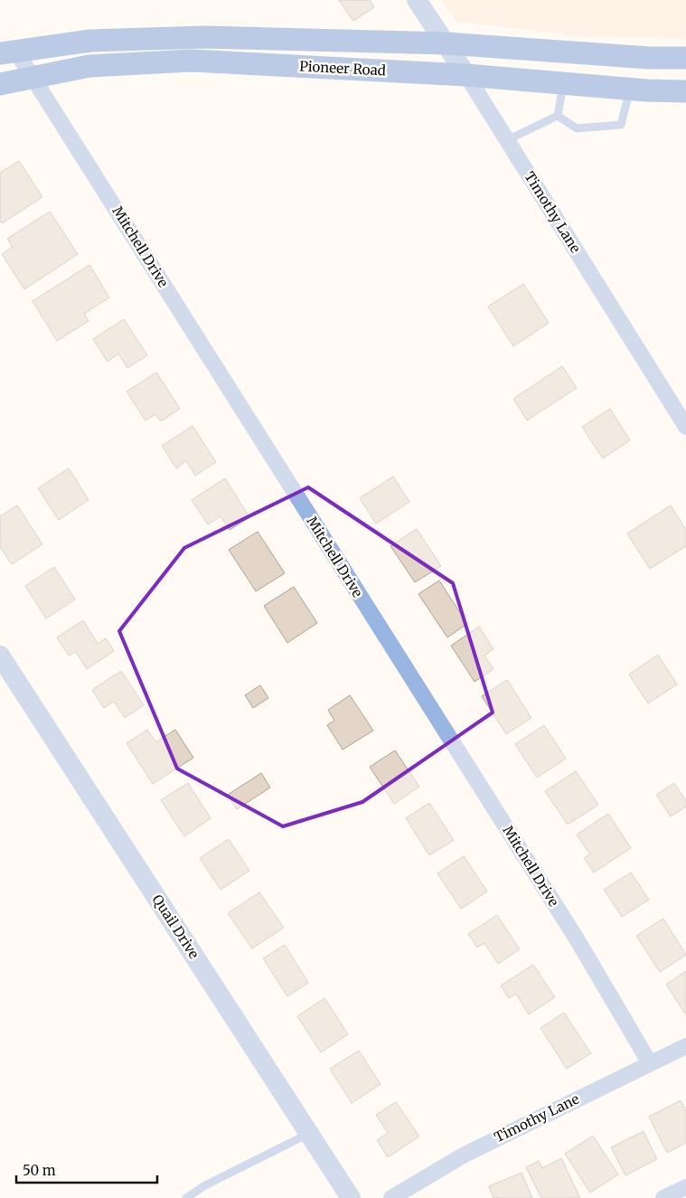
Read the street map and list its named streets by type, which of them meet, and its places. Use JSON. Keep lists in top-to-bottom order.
{
  "streets": {
    "main road": ["Pioneer Road"],
    "street": ["Timothy Lane", "Mitchell Drive", "Quail Drive"]
  },
  "crossings": [
    ["Pioneer Road", "Timothy Lane"],
    ["Pioneer Road", "Mitchell Drive"],
    ["Timothy Lane", "Mitchell Drive"]
  ],
  "scale_bar": "50 m"
}
